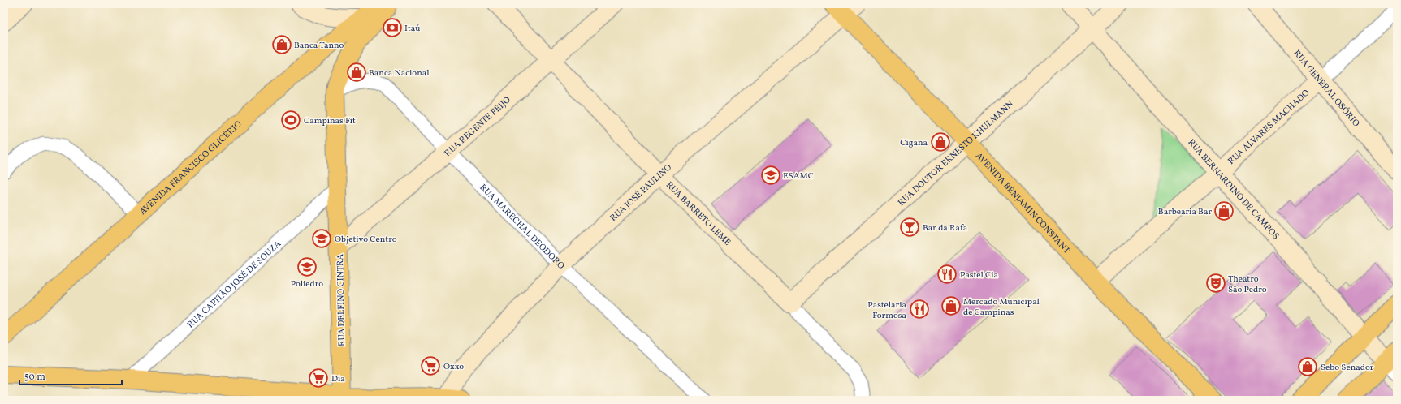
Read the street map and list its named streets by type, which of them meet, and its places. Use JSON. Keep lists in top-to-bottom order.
{
  "streets": {
    "main road": ["AVENIDA FRANCISCO GLICÉRIO", "AVENIDA BENJAMIN CONSTANT", "RUA DELFINO CINTRA"],
    "street": [
      "RUA GENERAL OSÓRIO",
      "RUA REGENTE FEIJÓ",
      "RUA ÁLVARES MACHADO",
      "RUA DOUTOR ERNESTO KHULMANN",
      "RUA BERNARDINO DE CAMPOS",
      "RUA JOSÉ PAULINO",
      "RUA BARRETO LEME",
      "RUA MARECHAL DEODORO",
      "RUA CAPITÃO JOSÉ DE SOUZA"
    ]
  },
  "crossings": [
    ["RUA GENERAL OSÓRIO", "RUA ÁLVARES MACHADO"],
    ["RUA REGENTE FEIJÓ", "RUA BARRETO LEME"],
    ["RUA REGENTE FEIJÓ", "RUA MARECHAL DEODORO"],
    ["RUA REGENTE FEIJÓ", "RUA DELFINO CINTRA"],
    ["RUA ÁLVARES MACHADO", "RUA BERNARDINO DE CAMPOS"],
    ["RUA ÁLVARES MACHADO", "AVENIDA BENJAMIN CONSTANT"],
    ["RUA DOUTOR ERNESTO KHULMANN", "RUA BERNARDINO DE CAMPOS"],
    ["RUA DOUTOR ERNESTO KHULMANN", "AVENIDA BENJAMIN CONSTANT"],
    ["RUA DOUTOR ERNESTO KHULMANN", "RUA BARRETO LEME"],
    ["RUA JOSÉ PAULINO", "AVENIDA BENJAMIN CONSTANT"],
    ["RUA JOSÉ PAULINO", "RUA BARRETO LEME"],
    ["RUA JOSÉ PAULINO", "RUA MARECHAL DEODORO"],
    ["RUA MARECHAL DEODORO", "RUA DELFINO CINTRA"],
    ["RUA CAPITÃO JOSÉ DE SOUZA", "RUA DELFINO CINTRA"]
  ],
  "places": {
    "bank": ["Itaú"],
    "shop": [
      "Banca Tanno",
      "Banca Nacional",
      "Cigana",
      "Barbearia Bar",
      "Mercado Municipal de Campinas",
      "Sebo Senador"
    ],
    "sports": ["Campinas Fit"],
    "school or university": ["ESAMC", "Objetivo Centro", "Poliedro"],
    "bar": ["Bar da Rafa"],
    "restaurant": ["Pastel Cia", "Pastelaria Formosa"],
    "theatre": ["Theatro São Pedro"],
    "supermarket": ["Oxxo", "Dia"]
  },
  "scale_bar": "50 m"
}
